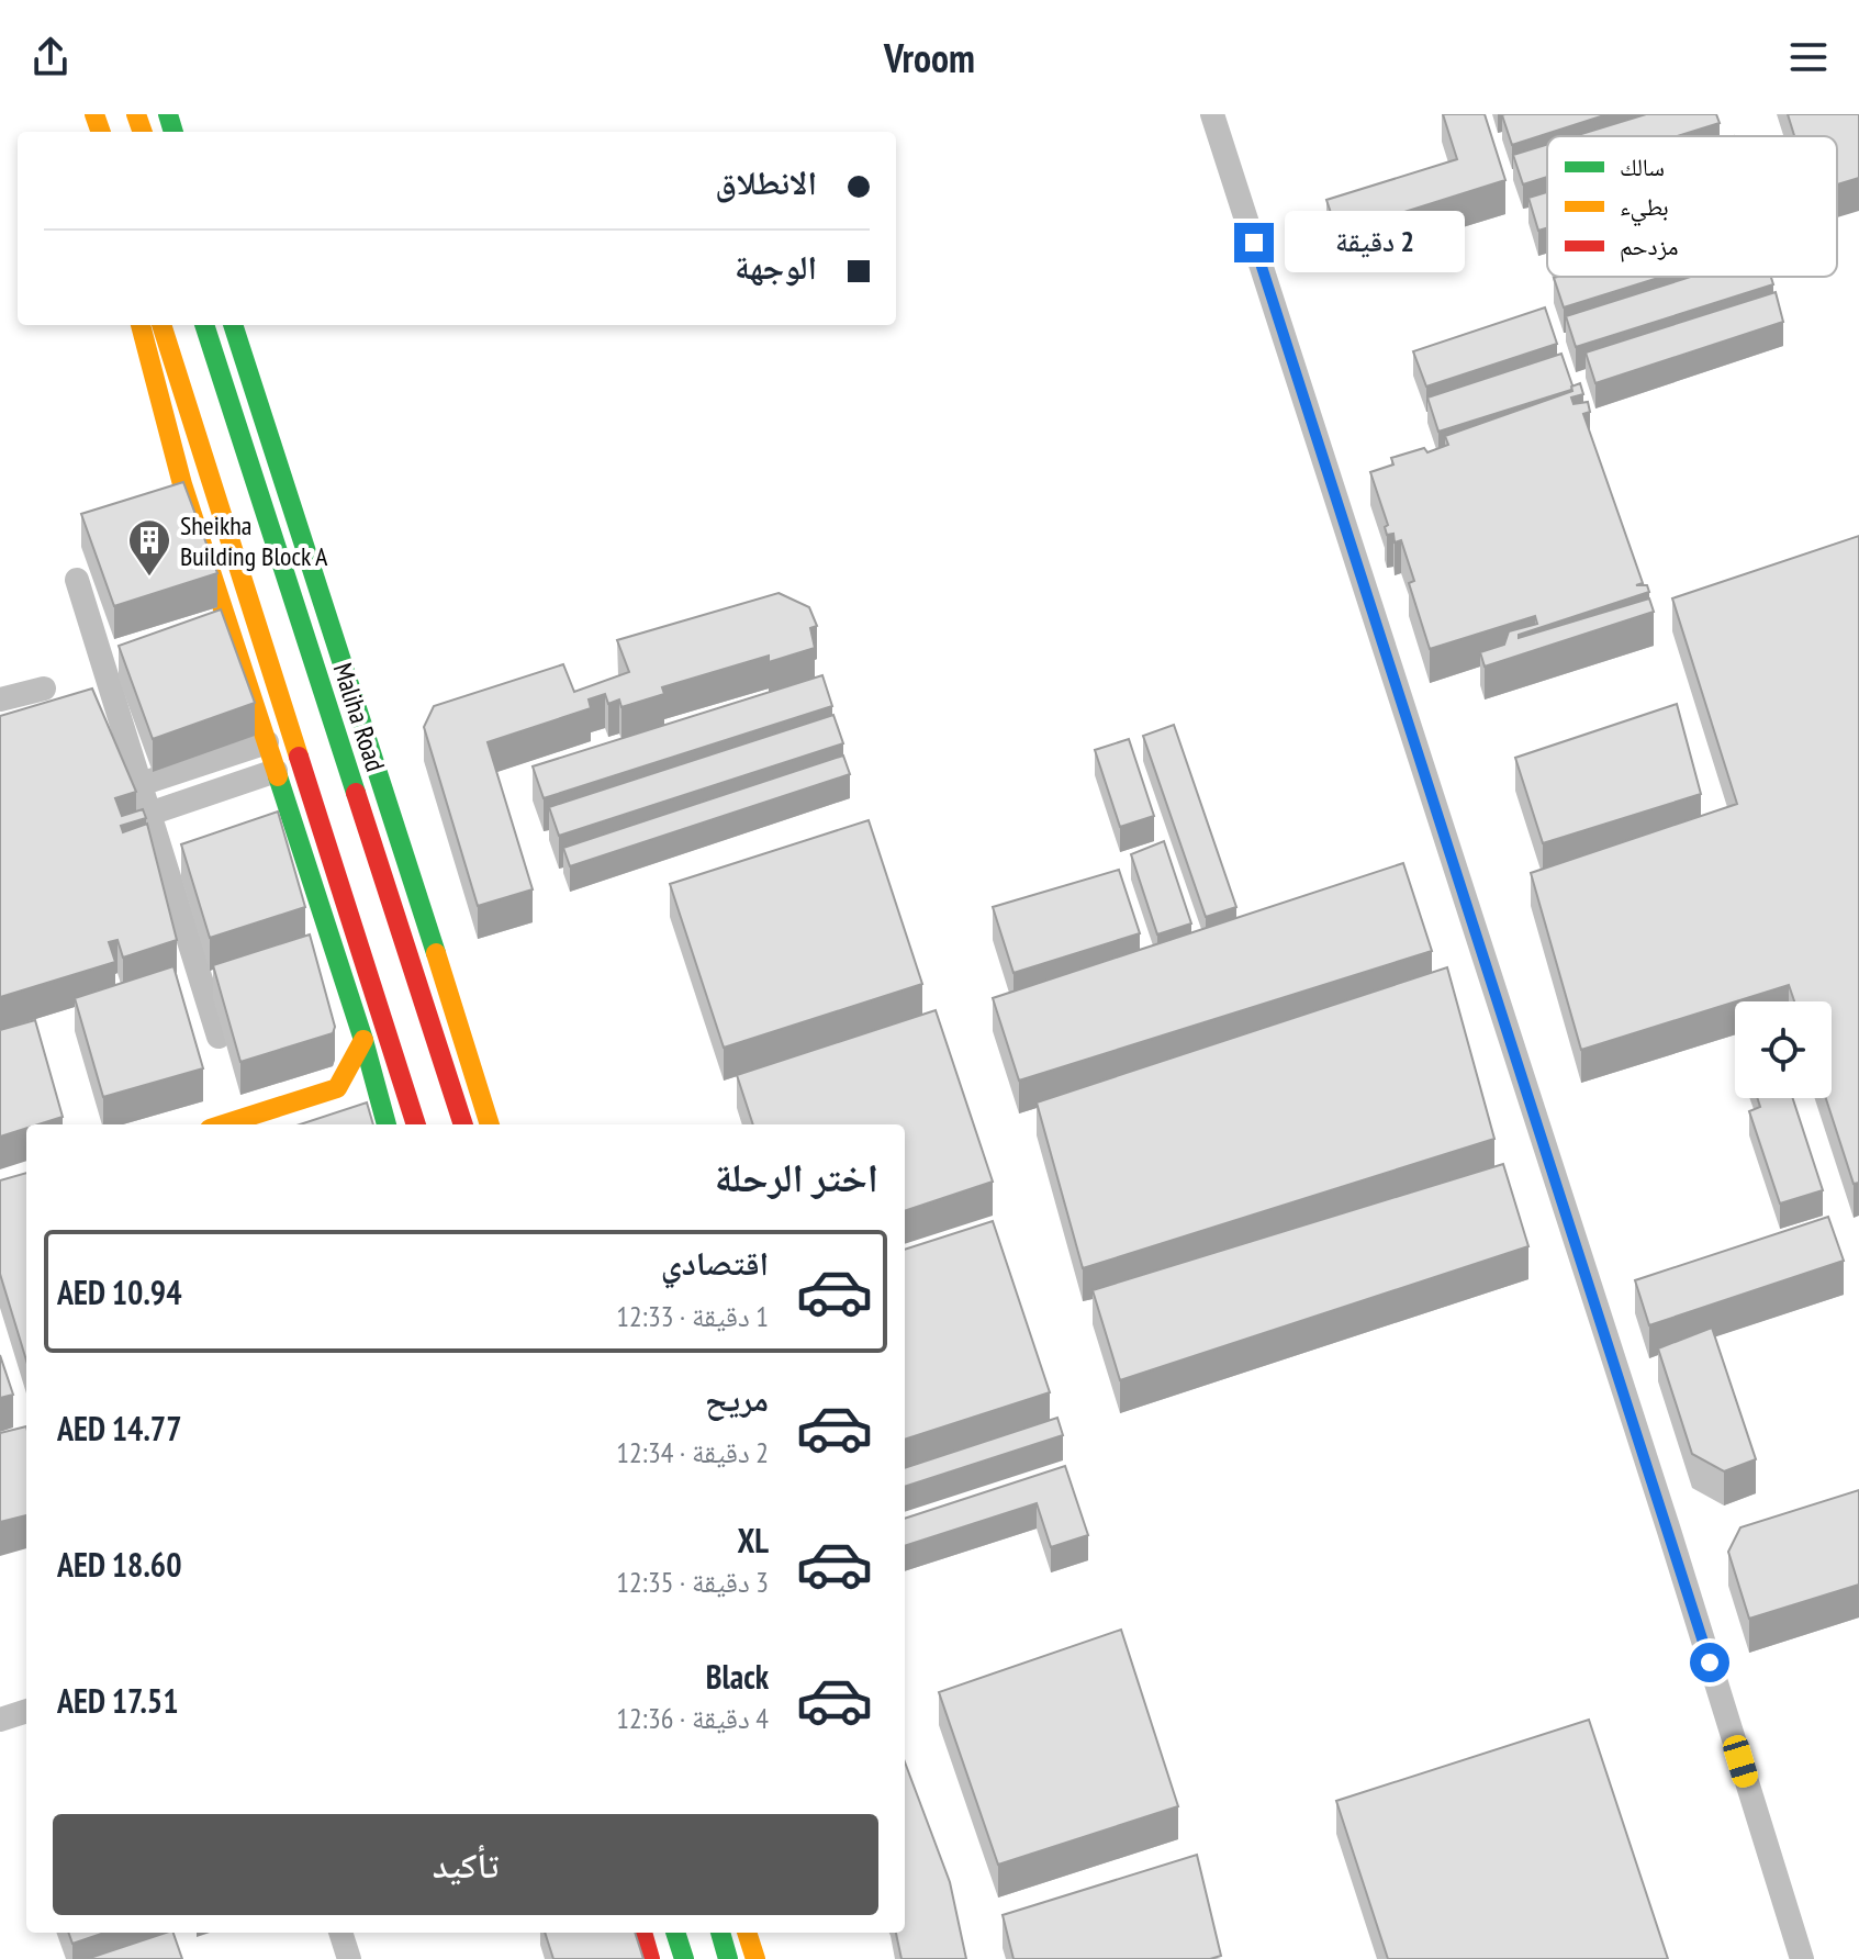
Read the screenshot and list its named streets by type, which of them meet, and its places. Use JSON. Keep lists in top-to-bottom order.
{
  "streets": {
    "street": ["Maliha Road"]
  },
  "places": {
    "building": ["Sheikha Building Block A"]
  },
  "legend": ["سالك", "بطيء", "مزدحم"],
  "page": {
    "header": "Vroom",
    "banner": ["الانطلاق", "الوجهة"],
    "bubble": "2 دقيقة",
    "heading": "اختر الرحلة",
    "list": [
      {
        "name": "اقتصادي",
        "note": "1 دقيقة · 12:33",
        "value": "AED 10.94"
      },
      {
        "name": "مريح",
        "note": "2 دقيقة · 12:34",
        "value": "AED 14.77"
      },
      {
        "name": "XL",
        "note": "3 دقيقة · 12:35",
        "value": "AED 18.60"
      },
      {
        "name": "Black",
        "note": "4 دقيقة · 12:36",
        "value": "AED 17.51"
      }
    ],
    "buttons": "تأكيد"
  }
}
